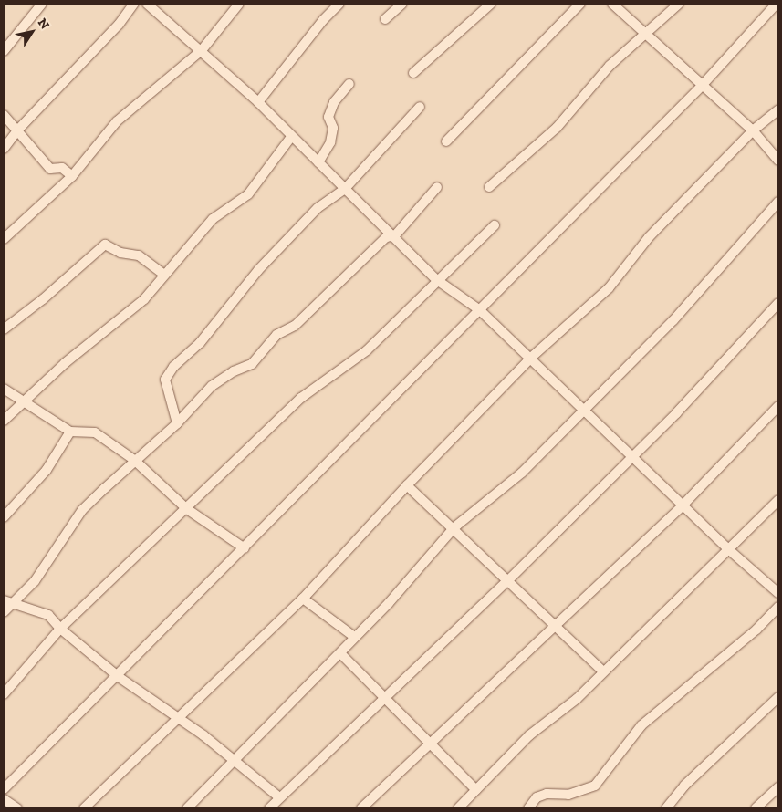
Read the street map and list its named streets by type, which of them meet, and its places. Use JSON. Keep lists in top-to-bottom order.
{
  "north": "top right"
}
